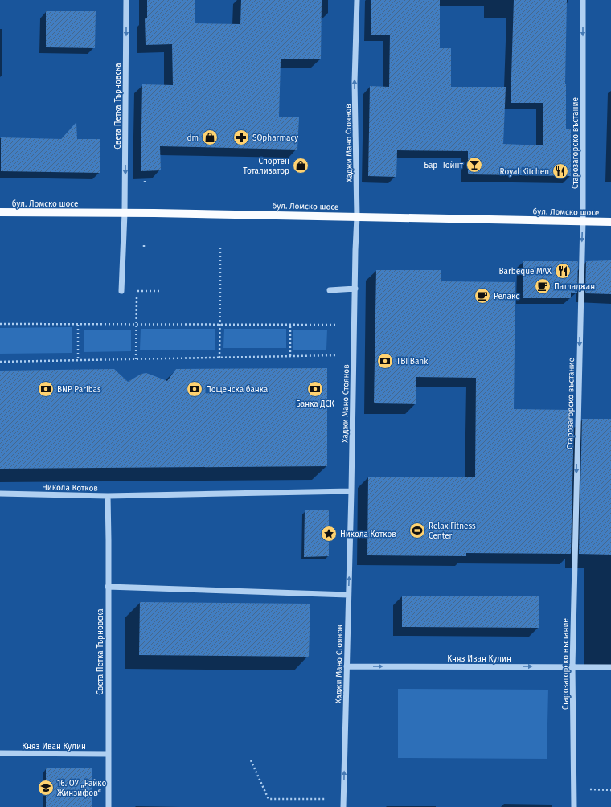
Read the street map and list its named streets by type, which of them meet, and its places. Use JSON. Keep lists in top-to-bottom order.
{
  "streets": {
    "main road": ["бул. Ломско шосе"],
    "street": [
      "Света Петка Търновска",
      "Хаджи Мано Стоянов",
      "Старозагорско въстание",
      "Никола Котков",
      "Княз Иван Кулин"
    ]
  },
  "crossings": [
    ["Света Петка Търновска", "бул. Ломско шосе"],
    ["Света Петка Търновска", "Никола Котков"],
    ["Света Петка Търновска", "Княз Иван Кулин"],
    ["Хаджи Мано Стоянов", "бул. Ломско шосе"],
    ["Хаджи Мано Стоянов", "Никола Котков"],
    ["Хаджи Мано Стоянов", "Княз Иван Кулин"],
    ["Старозагорско въстание", "бул. Ломско шосе"],
    ["Старозагорско въстание", "Княз Иван Кулин"]
  ],
  "one_way": [
    "Света Петка Търновска",
    "Хаджи Мано Стоянов",
    "Старозагорско въстание",
    "Княз Иван Кулин"
  ],
  "places": {
    "shop": ["dm", "Спортен Тотализатор"],
    "pharmacy": ["SOpharmacy"],
    "bar": ["Бар Пойнт"],
    "restaurant": ["Royal Kitchen", "Barbeque MAX"],
    "cafe": ["Патладжан", "Релакс"],
    "bank": [
      "TBI Bank",
      "BNP Paribas",
      "Пощенска банка",
      "Банка ДСК"
    ],
    "sports": ["Relax Fitness Center"],
    "place": ["Никола Котков"],
    "school or university": ["16. ОУ „Райко Жинзифов“"]
  }
}
